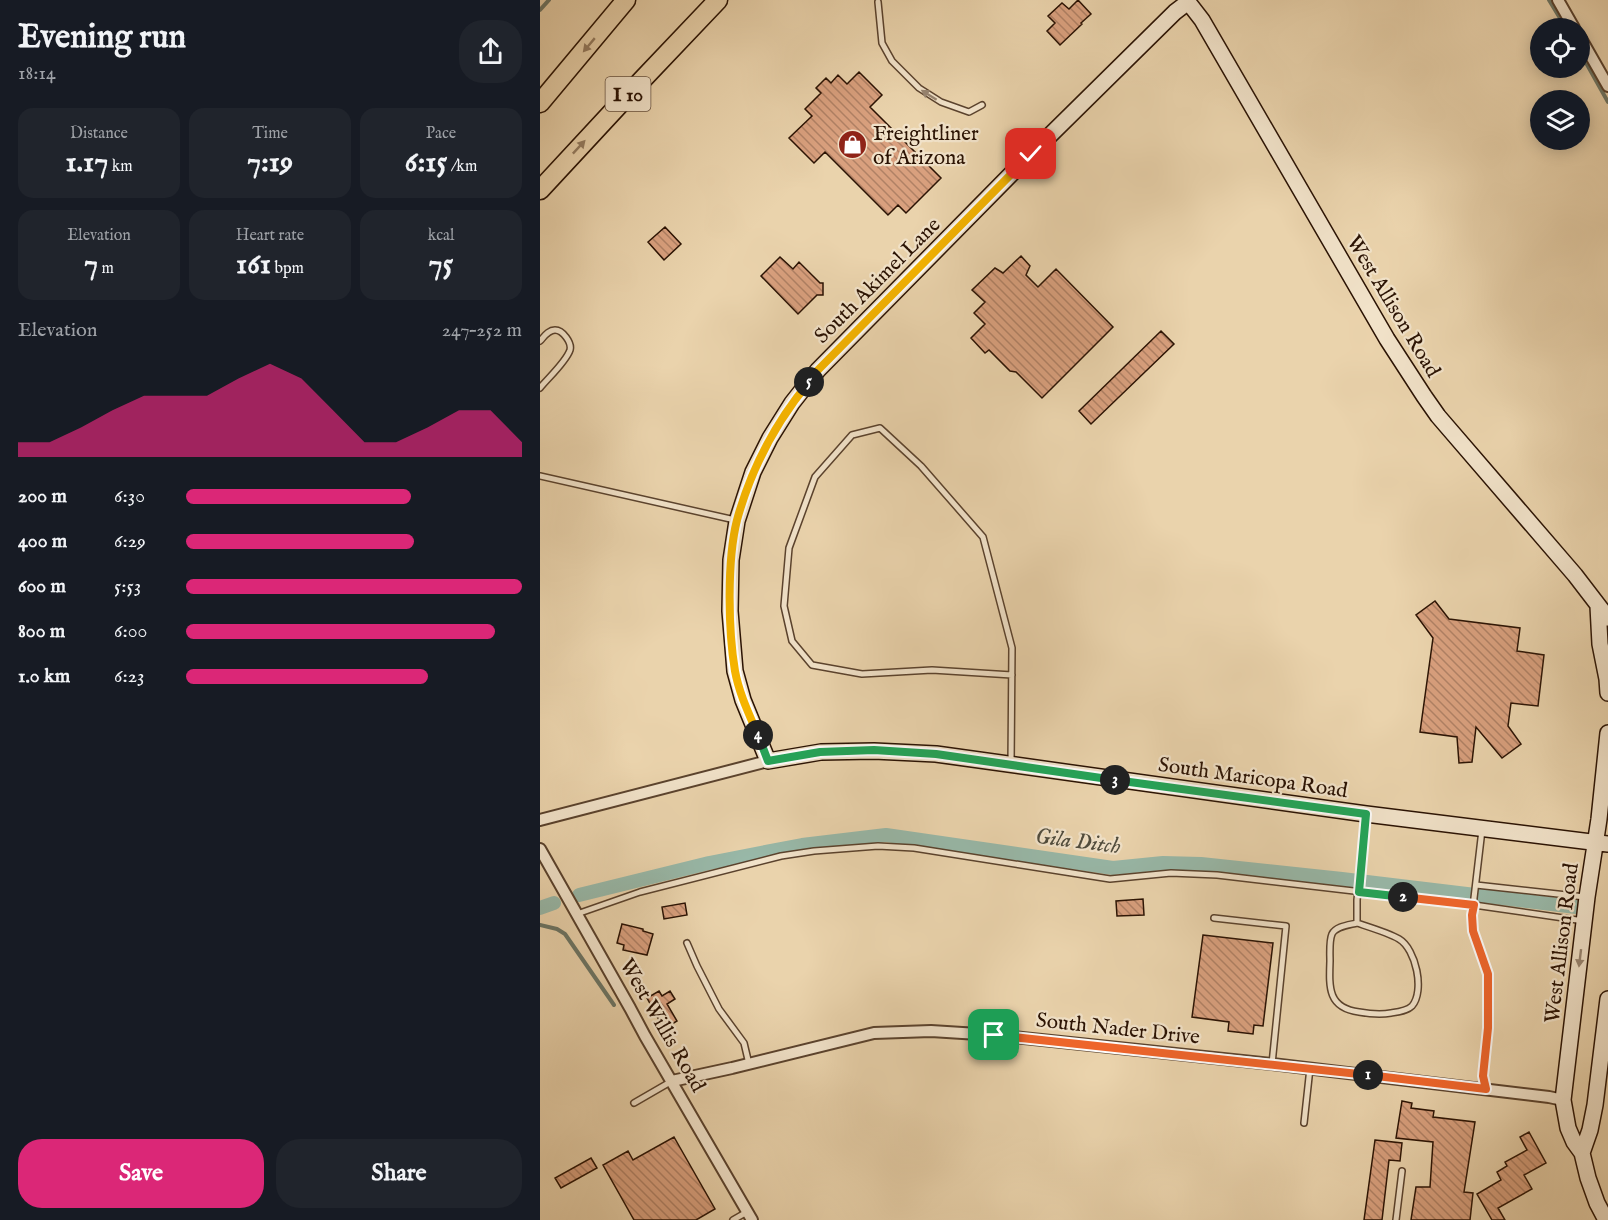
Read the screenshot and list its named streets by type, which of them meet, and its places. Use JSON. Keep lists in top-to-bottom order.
{
  "streets": {
    "highway": ["I 10"],
    "street": [
      "South Akimel Lane",
      "West Allison Road",
      "South Maricopa Road",
      "West Willis Road",
      "South Nader Drive"
    ]
  },
  "crossings": [
    ["South Akimel Lane", "West Allison Road"],
    ["South Akimel Lane", "South Maricopa Road"],
    ["West Allison Road", "South Maricopa Road"],
    ["West Allison Road", "South Nader Drive"],
    ["West Willis Road", "South Nader Drive"]
  ],
  "water": ["Gila Ditch"],
  "places": {
    "shop": ["Freightliner of Arizona"]
  },
  "page": {
    "heading": ["Evening run", "18:14"],
    "stats": [
      ["Distance", "1.17 km"],
      ["Time", "7:19"],
      ["Pace", "6:15 /km"],
      ["Elevation", "7 m"],
      ["Heart rate", "161 bpm"],
      ["kcal", "75"]
    ],
    "chart": ["Elevation", "247–252 m"],
    "pins": [
      "5",
      "4",
      "3",
      "2",
      "1"
    ],
    "list": [
      {
        "name": "200 m",
        "note": "6:30"
      },
      {
        "name": "400 m",
        "note": "6:29"
      },
      {
        "name": "600 m",
        "note": "5:53"
      },
      {
        "name": "800 m",
        "note": "6:00"
      },
      {
        "name": "1.0 km",
        "note": "6:23"
      }
    ],
    "buttons": ["Save", "Share"]
  }
}
